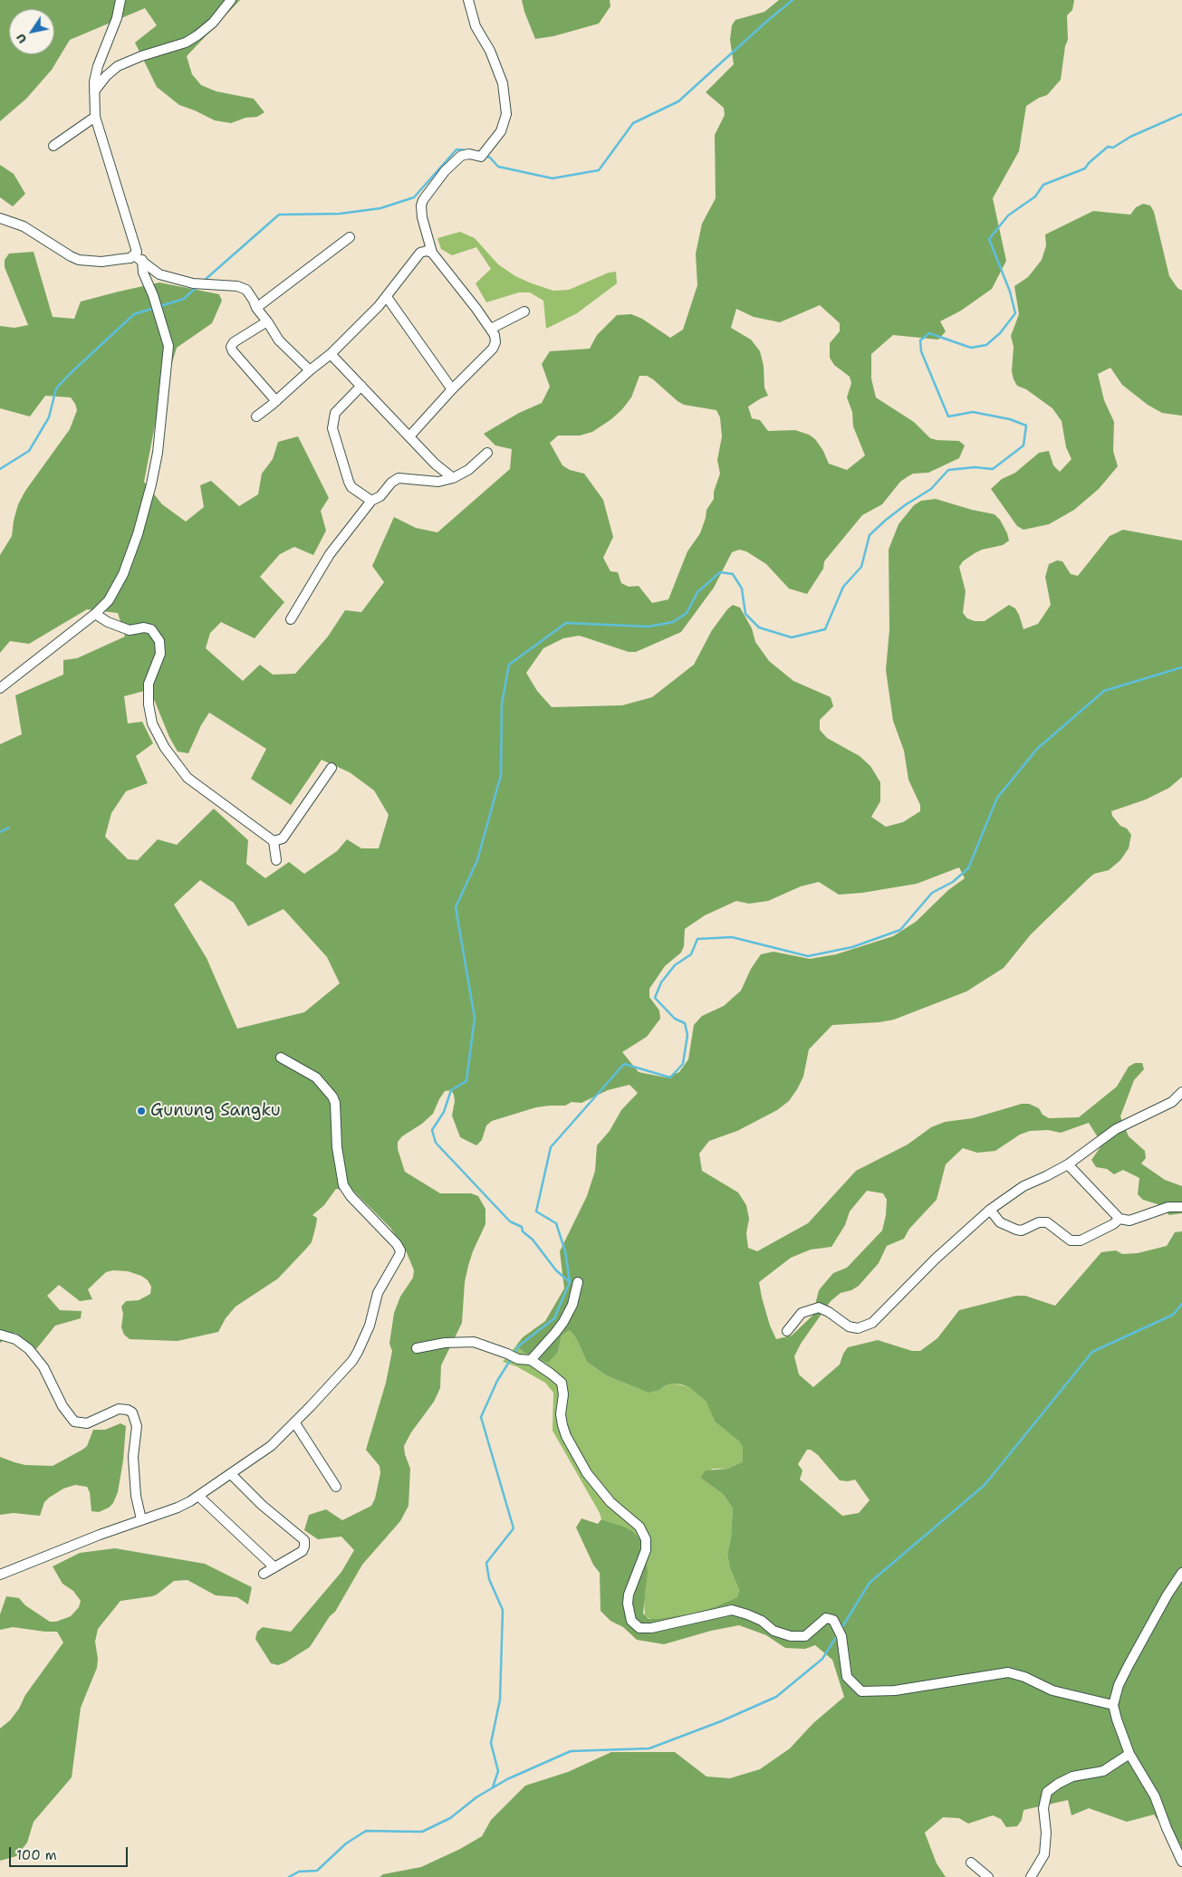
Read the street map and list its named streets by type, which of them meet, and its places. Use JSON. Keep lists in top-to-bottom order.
{
  "places": ["Gunung Sangku"],
  "scale_bar": "100 m",
  "north": "bottom left"
}
